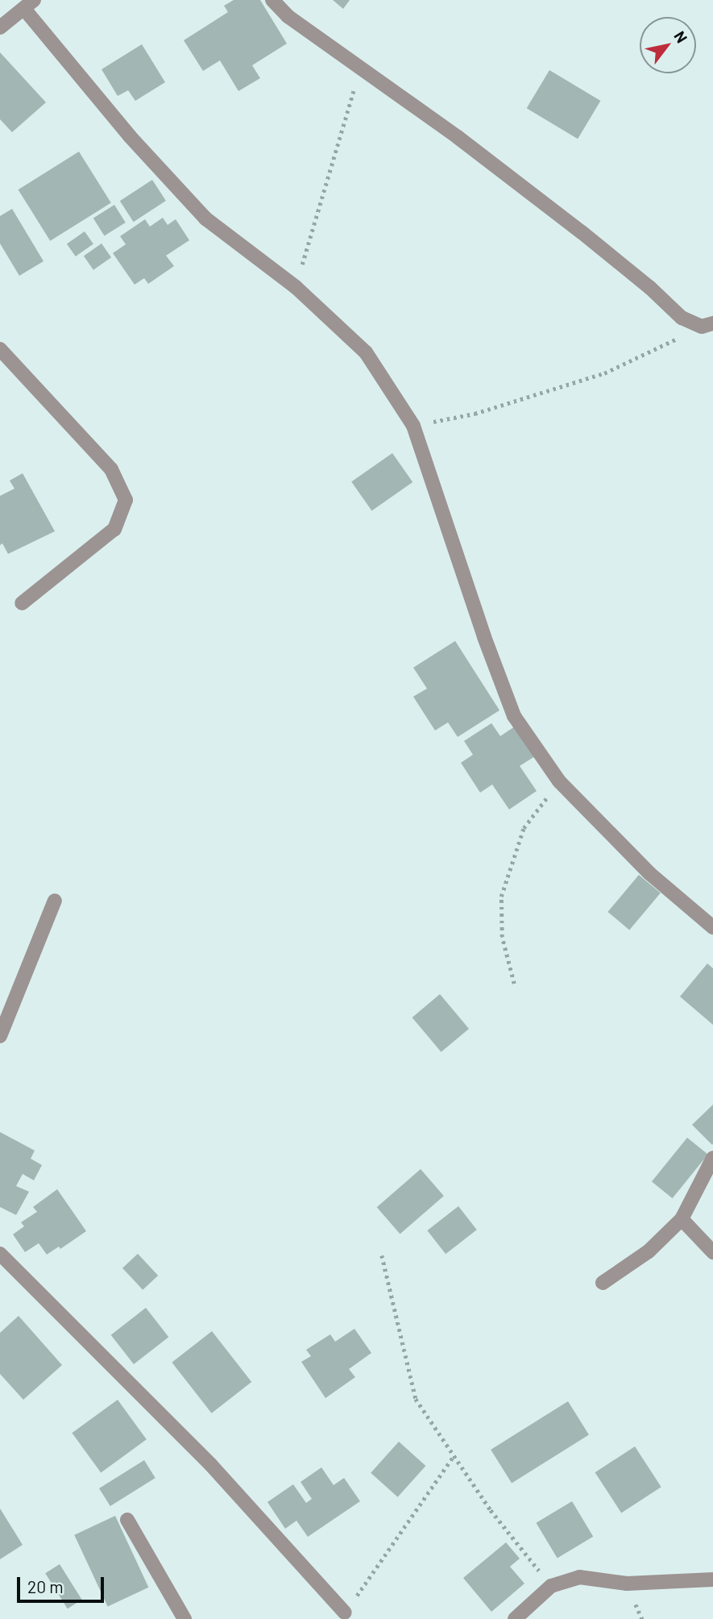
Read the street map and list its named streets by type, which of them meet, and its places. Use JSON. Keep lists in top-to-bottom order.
{
  "scale_bar": "20 m",
  "north": "top right"
}
